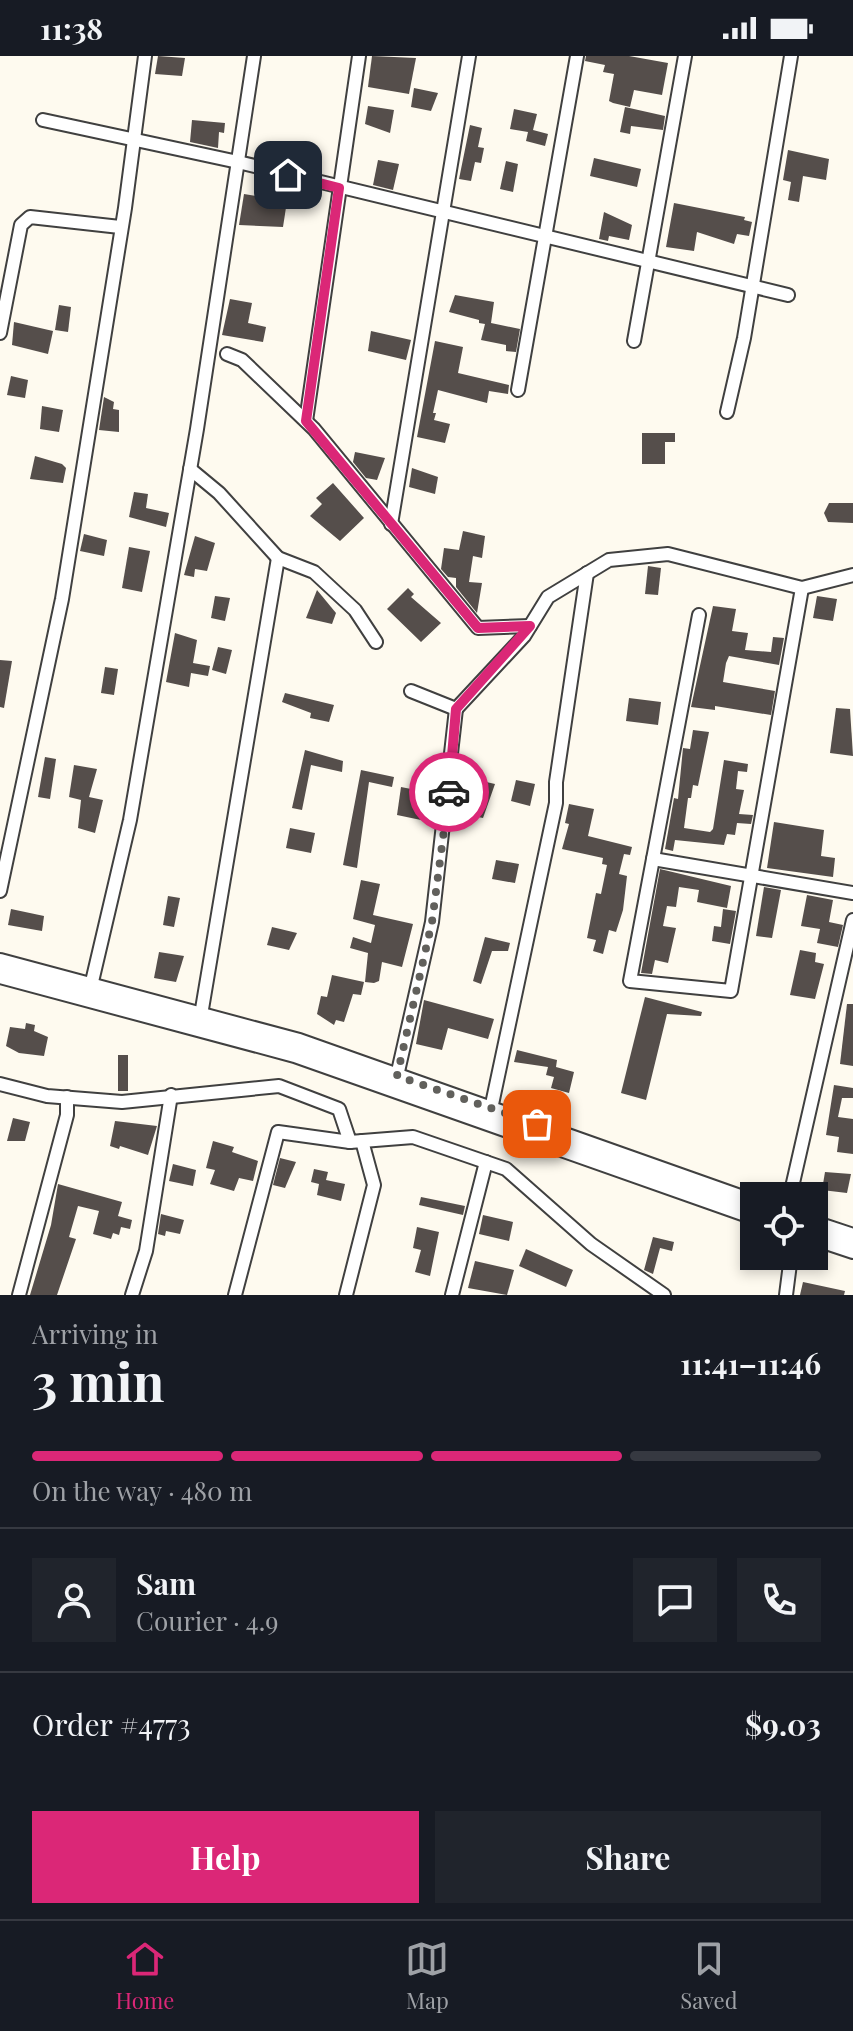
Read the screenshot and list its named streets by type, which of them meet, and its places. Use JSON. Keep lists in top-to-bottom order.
{
  "page": {
    "status": "11:38",
    "heading": ["3 min", "Arriving in", "11:41–11:46"],
    "panel": [
      "Sam",
      "Courier · 4.9",
      "Order #4773",
      "$9.03"
    ],
    "bar": "On the way · 480 m",
    "buttons": ["Help", "Share"],
    "tabs": ["Home", "Map", "Saved"]
  }
}
